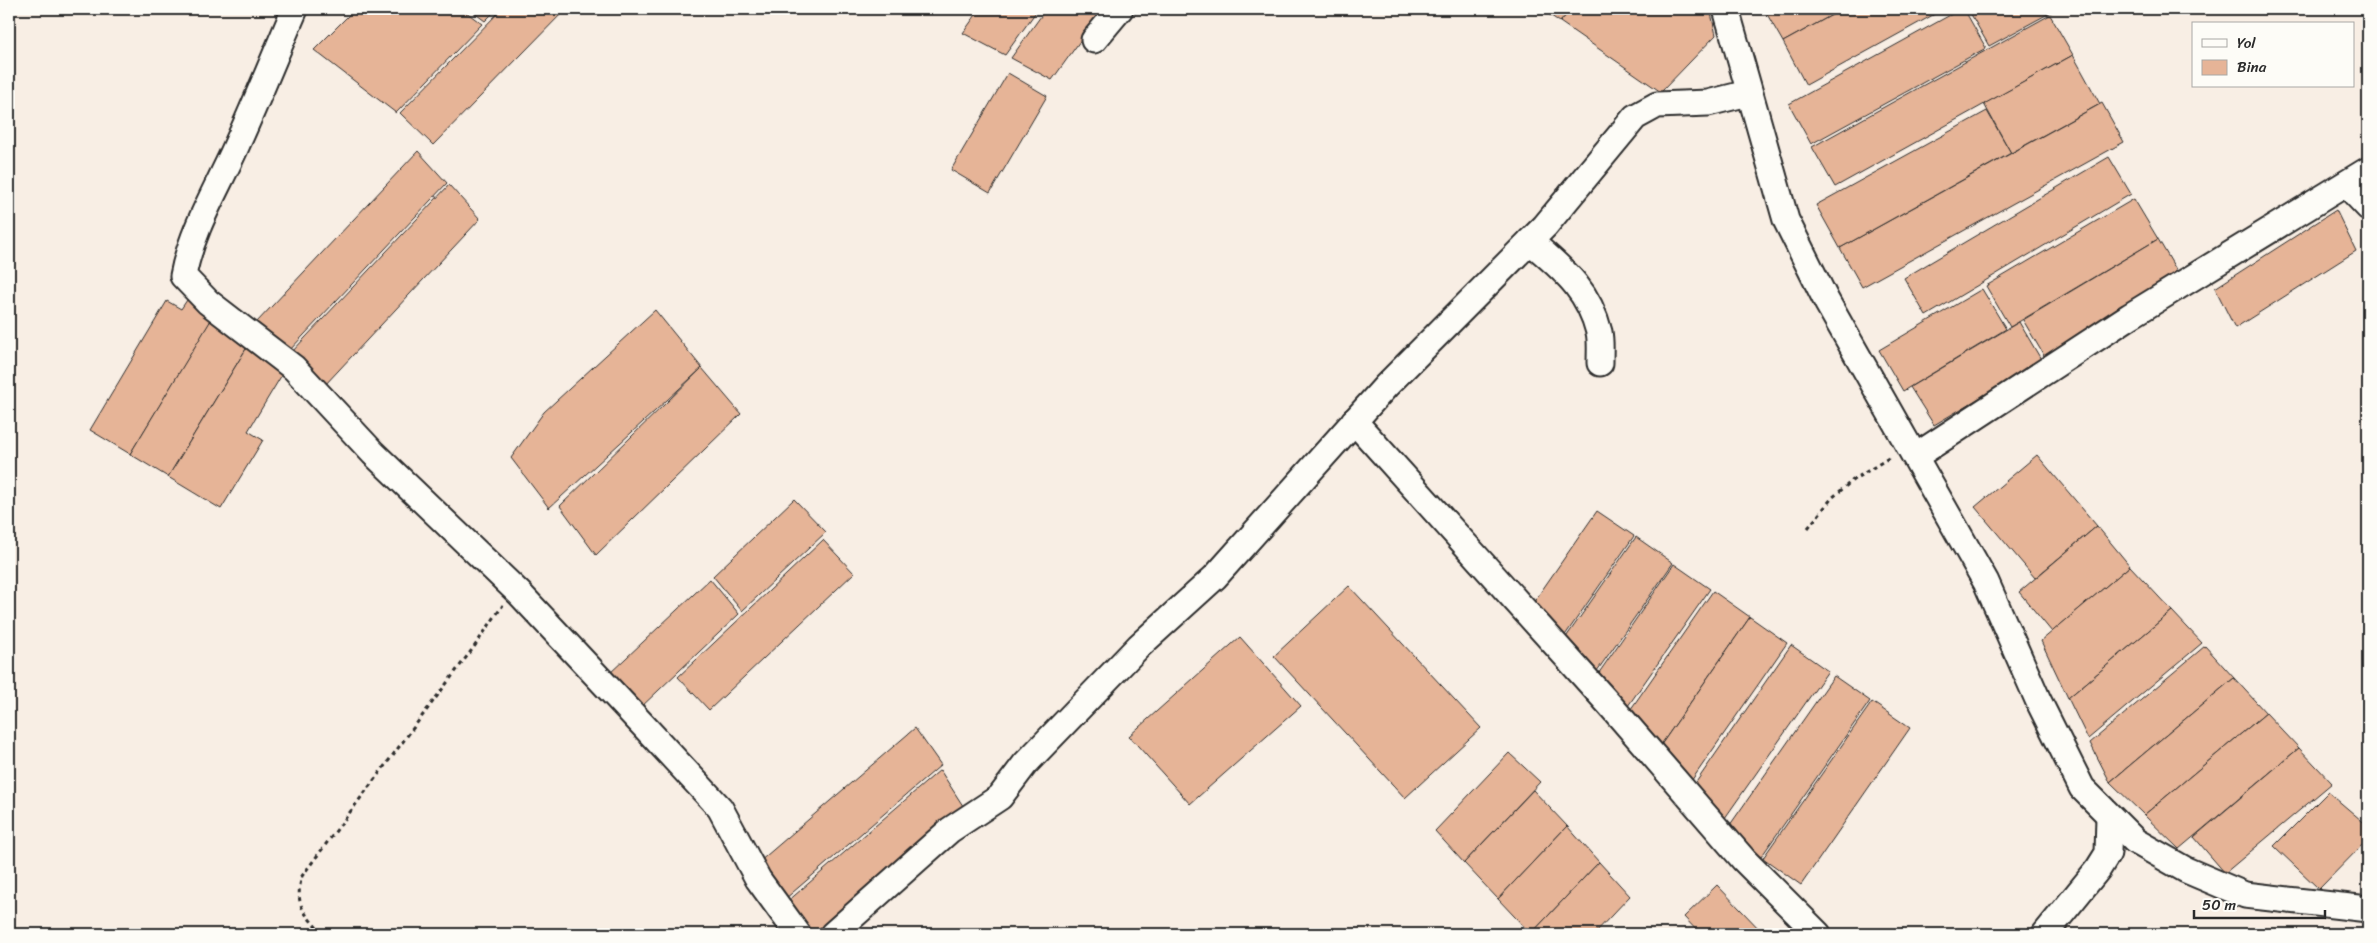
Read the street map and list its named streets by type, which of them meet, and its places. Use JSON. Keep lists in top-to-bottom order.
{
  "legend": ["Yol", "Bina"],
  "scale_bar": "50 m"
}
